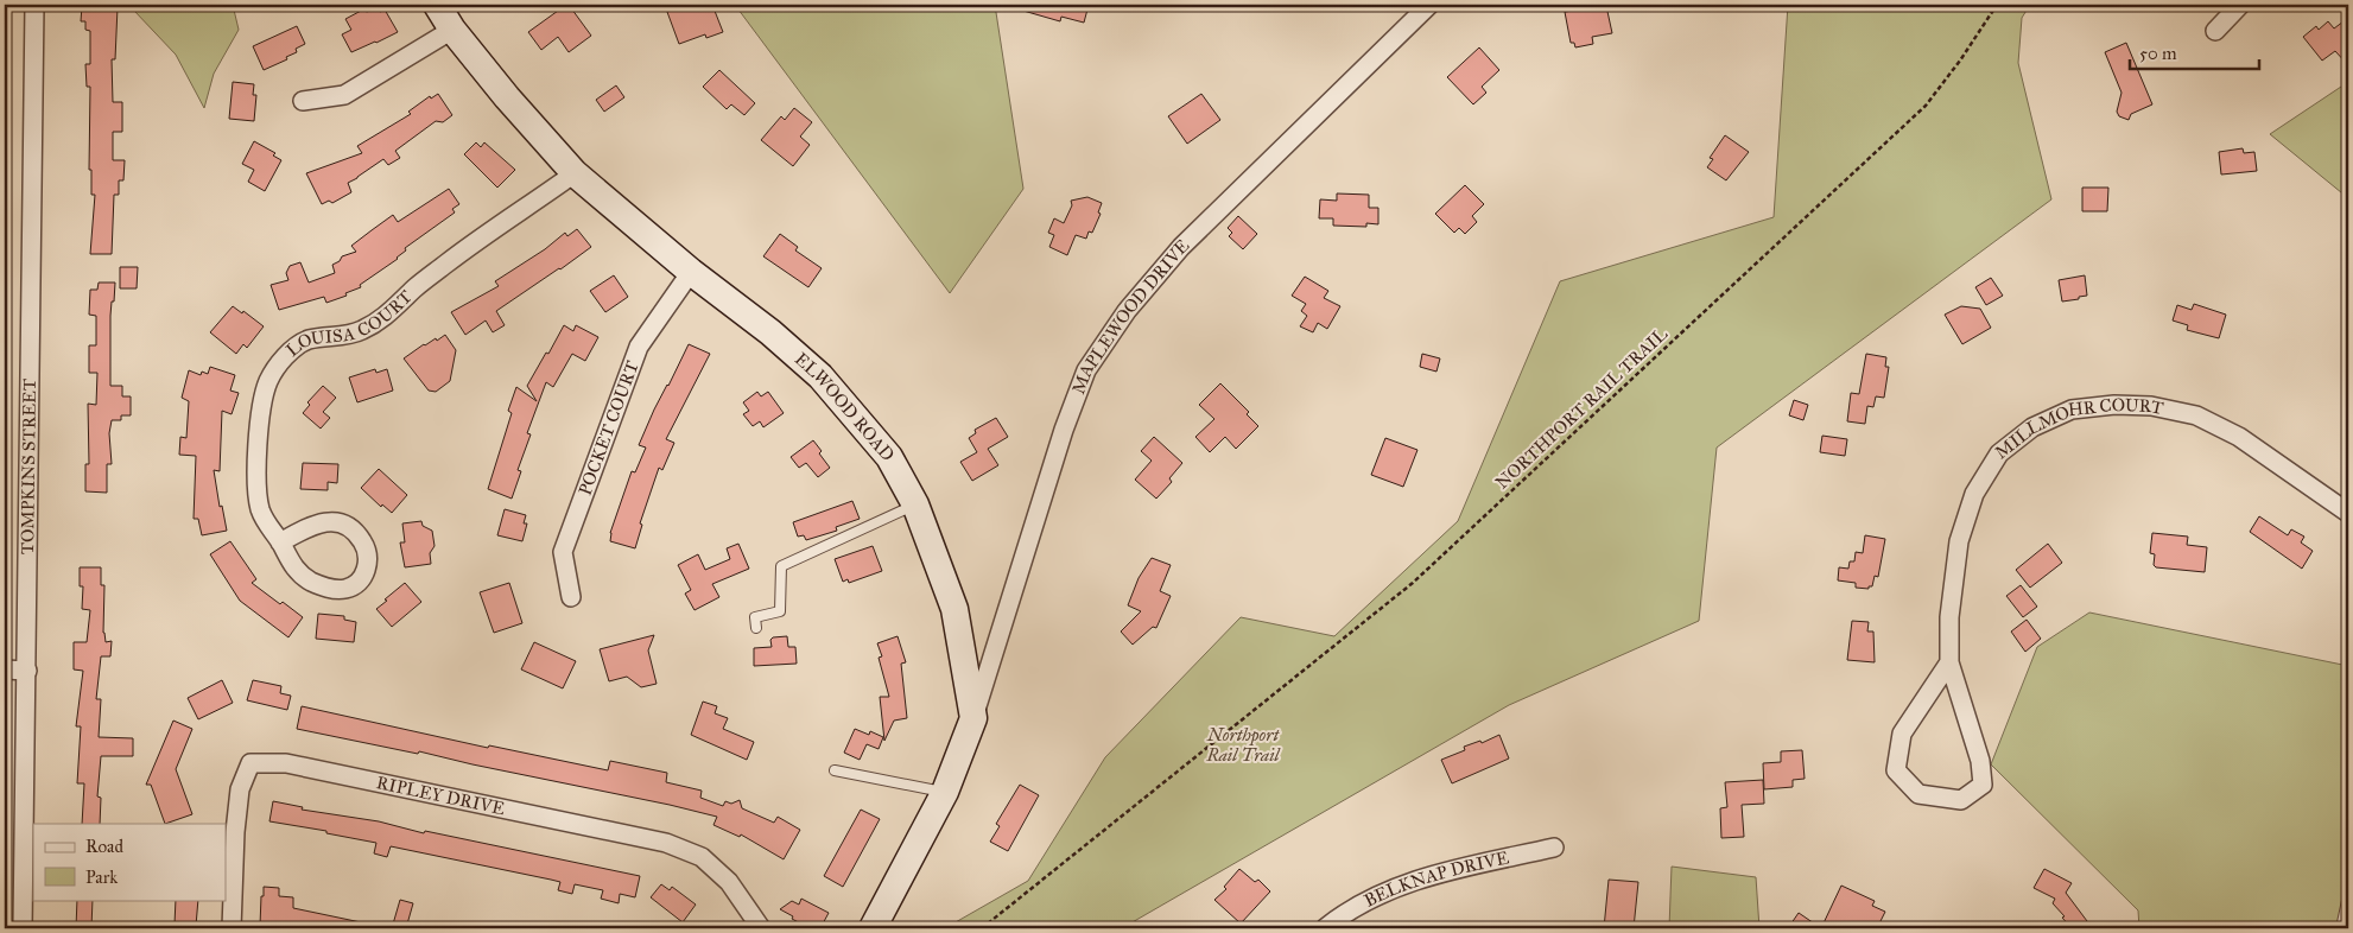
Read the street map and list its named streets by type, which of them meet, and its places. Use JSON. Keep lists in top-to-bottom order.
{
  "streets": {
    "main road": ["ELWOOD ROAD"],
    "street": [
      "MAPLEWOOD DRIVE",
      "LOUISA COURT",
      "POCKET COURT",
      "MILLMOHR COURT",
      "TOMPKINS STREET",
      "RIPLEY DRIVE",
      "BELKNAP DRIVE"
    ],
    "path": ["NORTHPORT RAIL TRAIL"]
  },
  "crossings": [
    ["MAPLEWOOD DRIVE", "ELWOOD ROAD"],
    ["LOUISA COURT", "ELWOOD ROAD"],
    ["ELWOOD ROAD", "POCKET COURT"]
  ],
  "parks": ["Northport Rail Trail"],
  "legend": ["Road", "Park"],
  "scale_bar": "50 m"
}
